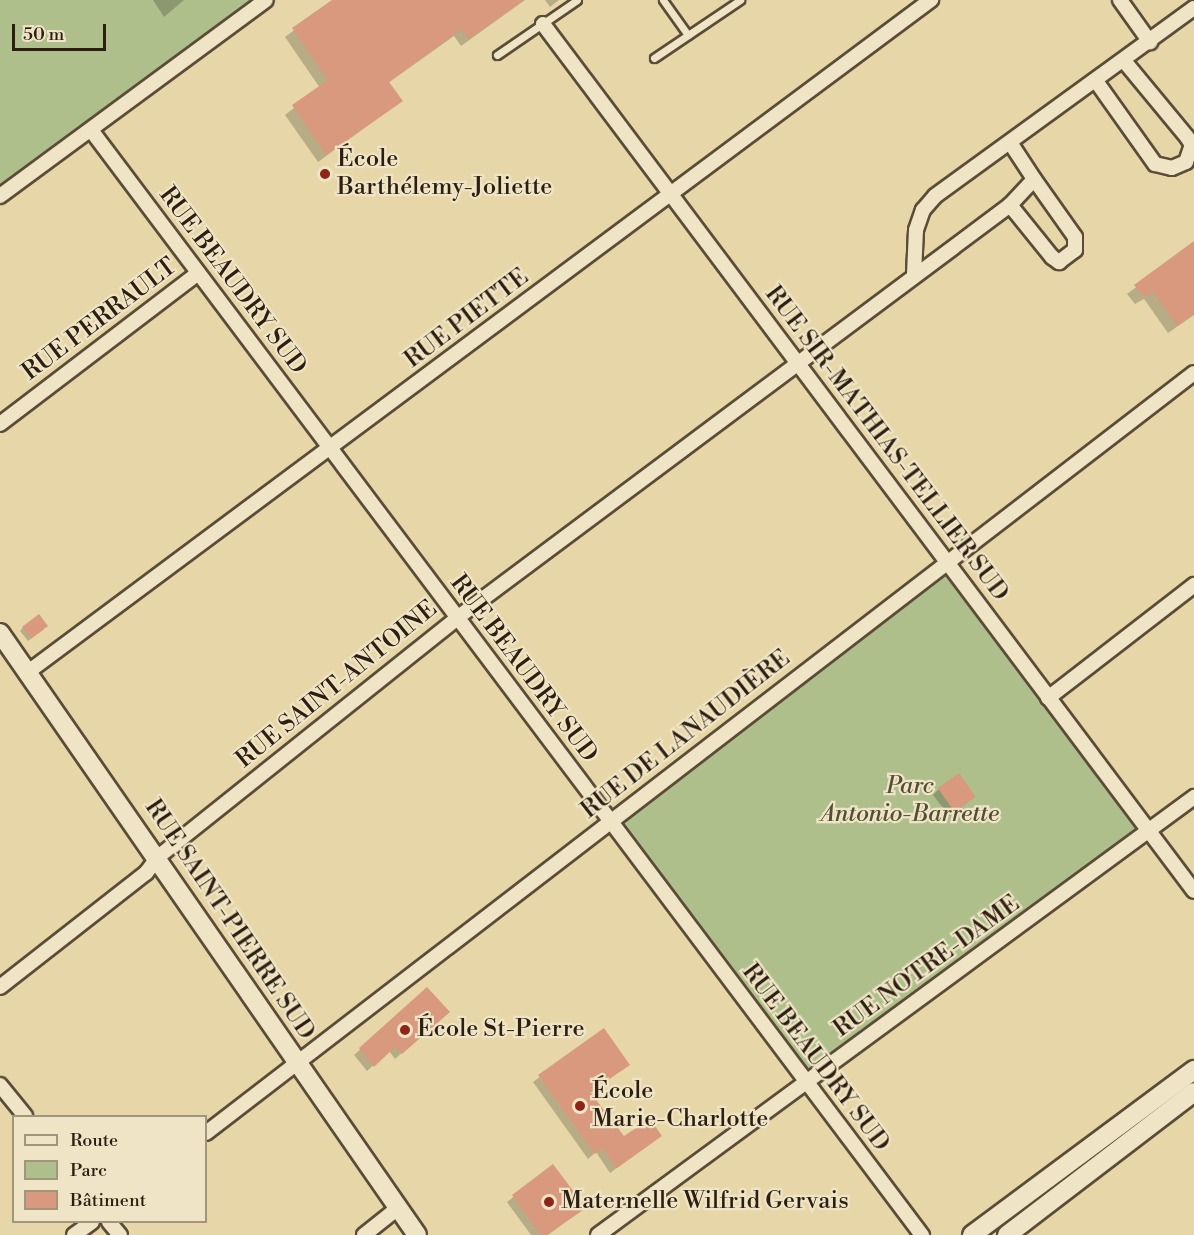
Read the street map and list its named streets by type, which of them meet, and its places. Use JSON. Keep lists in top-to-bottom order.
{
  "streets": {
    "street": [
      "RUE BEAUDRY SUD",
      "RUE PIETTE",
      "RUE PERRAULT",
      "RUE SIR-MATHIAS-TELLIER SUD",
      "RUE SAINT-ANTOINE",
      "RUE DE LANAUDIÈRE",
      "RUE SAINT-PIERRE SUD",
      "RUE NOTRE-DAME"
    ]
  },
  "crossings": [
    ["RUE BEAUDRY SUD", "RUE PIETTE"],
    ["RUE BEAUDRY SUD", "RUE PERRAULT"],
    ["RUE BEAUDRY SUD", "RUE SAINT-ANTOINE"],
    ["RUE BEAUDRY SUD", "RUE DE LANAUDIÈRE"],
    ["RUE BEAUDRY SUD", "RUE NOTRE-DAME"],
    ["RUE PIETTE", "RUE SIR-MATHIAS-TELLIER SUD"],
    ["RUE PIETTE", "RUE SAINT-PIERRE SUD"],
    ["RUE SIR-MATHIAS-TELLIER SUD", "RUE SAINT-ANTOINE"],
    ["RUE SIR-MATHIAS-TELLIER SUD", "RUE DE LANAUDIÈRE"],
    ["RUE SIR-MATHIAS-TELLIER SUD", "RUE NOTRE-DAME"],
    ["RUE SAINT-ANTOINE", "RUE SAINT-PIERRE SUD"],
    ["RUE DE LANAUDIÈRE", "RUE SAINT-PIERRE SUD"]
  ],
  "parks": ["Parc Antonio-Barrette"],
  "places": [
    "École Barthélemy-Joliette",
    "École St-Pierre",
    "École Marie-Charlotte",
    "Maternelle Wilfrid Gervais"
  ],
  "legend": ["Route", "Parc", "Bâtiment"],
  "scale_bar": "50 m"
}
